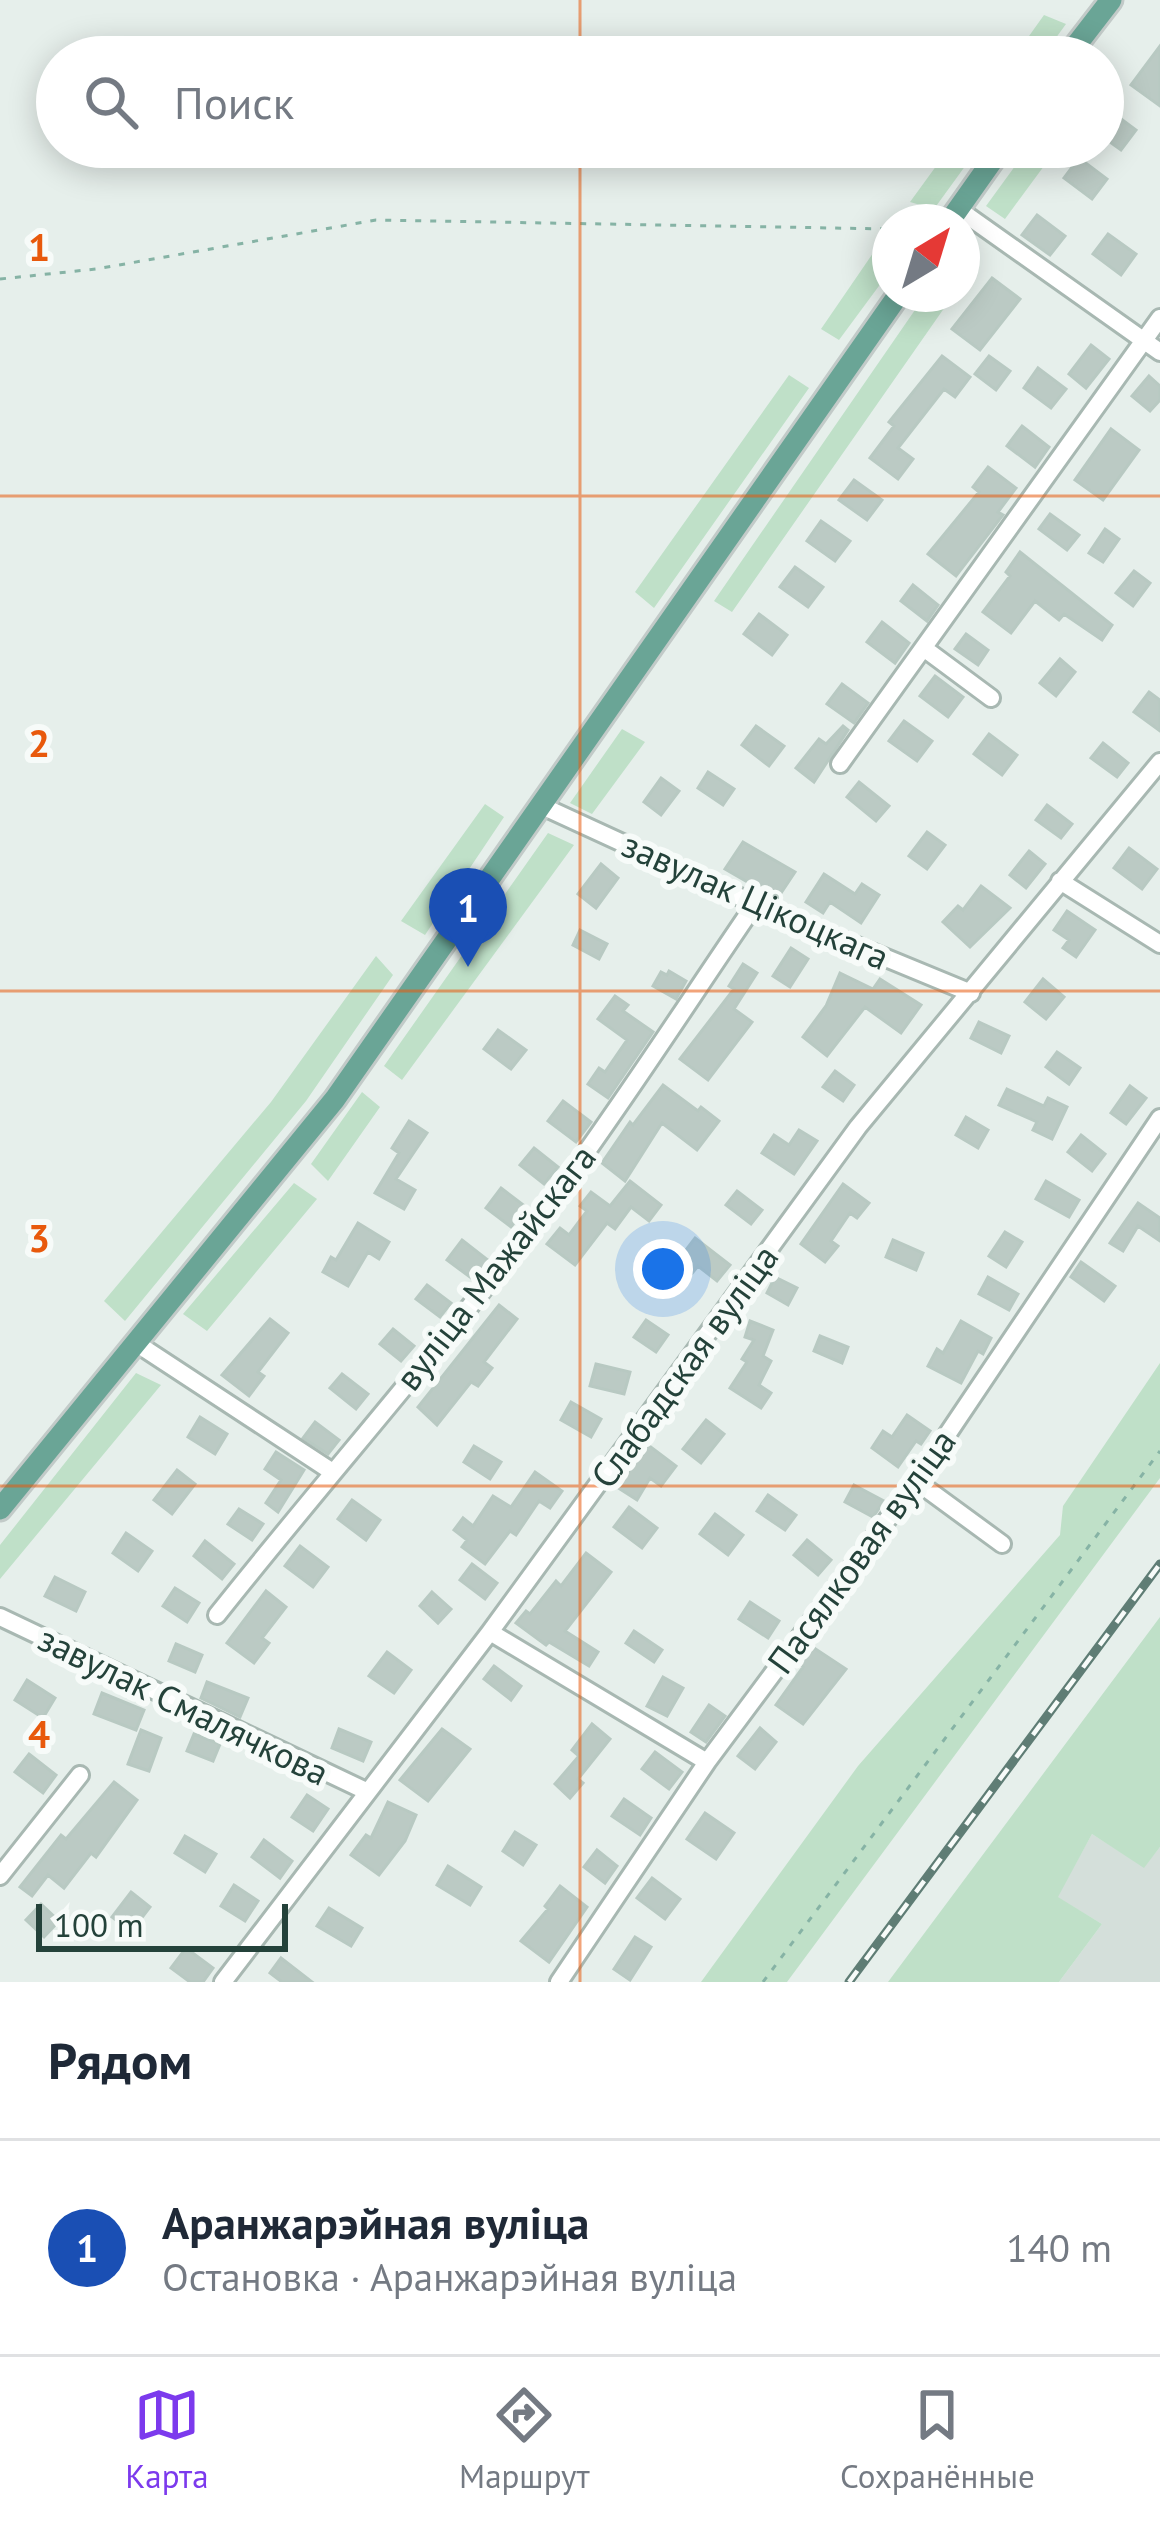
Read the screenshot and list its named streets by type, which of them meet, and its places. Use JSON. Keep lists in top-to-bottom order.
{
  "streets": {
    "street": [
      "завулак Цікоцкага",
      "вуліца Мажайскага",
      "Слабадская вуліца",
      "Пасялковая вуліца",
      "завулак Смалячкова"
    ]
  },
  "crossings": [
    ["завулак Цікоцкага", "вуліца Мажайскага"],
    ["завулак Цікоцкага", "Слабадская вуліца"],
    ["Слабадская вуліца", "завулак Смалячкова"]
  ],
  "scale_bar": "100 m",
  "north": "top right",
  "page": {
    "search": "Поиск",
    "pins": "1",
    "scale": "100 m",
    "heading": "Рядом",
    "list": [
      {
        "mark": "1",
        "name": "Аранжарэйная вуліца",
        "note": "Остановка · Аранжарэйная вуліца",
        "value": "140 m"
      }
    ],
    "nav": ["Карта", "Маршрут", "Сохранённые"]
  },
  "grid": {
    "rows": [
      "1",
      "2",
      "3",
      "4"
    ]
  }
}
